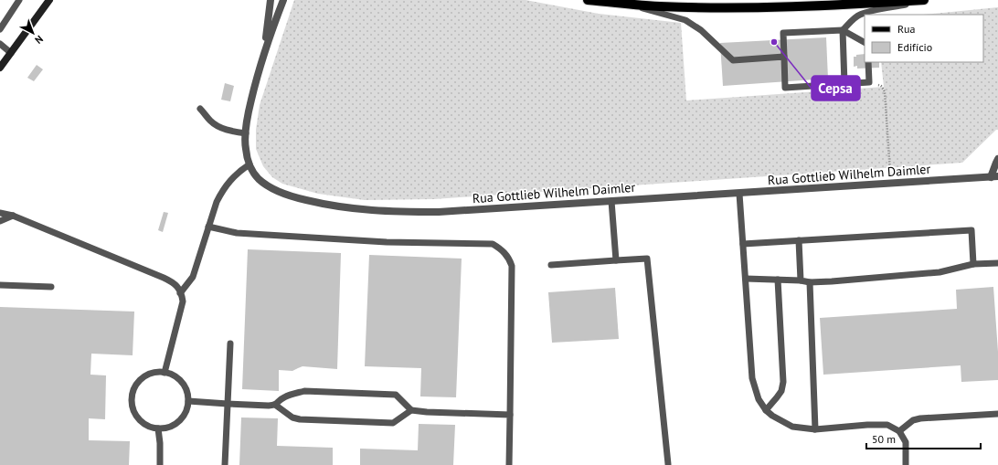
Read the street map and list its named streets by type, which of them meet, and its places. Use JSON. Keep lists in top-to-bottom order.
{
  "streets": {
    "street": ["Rua Gottlieb Wilhelm Daimler"]
  },
  "places": ["Cepsa"],
  "legend": ["Rua", "Edifício"],
  "scale_bar": "50 m",
  "north": "bottom right"
}
